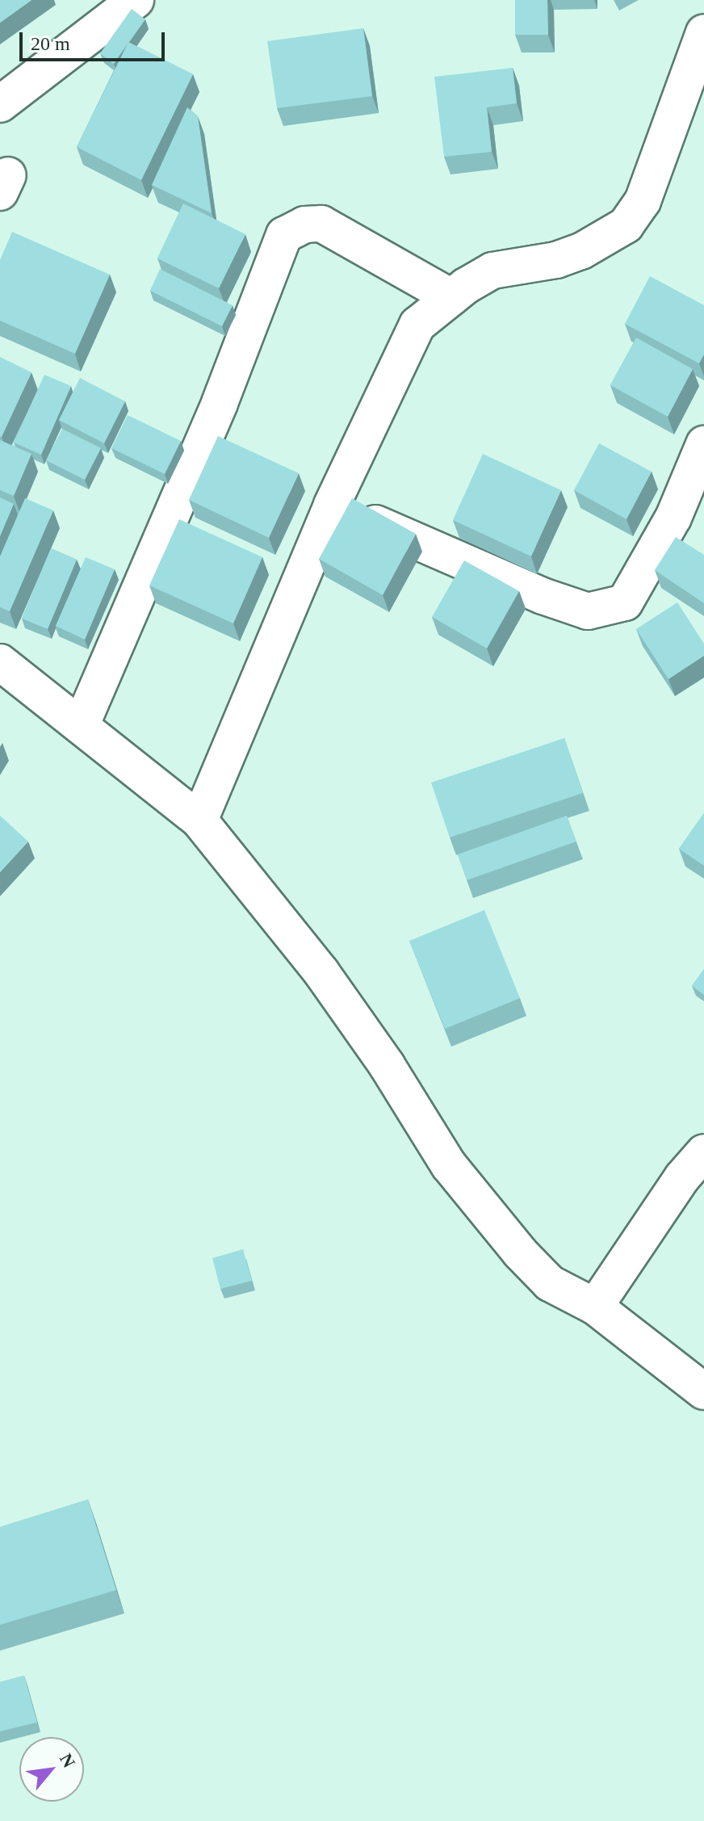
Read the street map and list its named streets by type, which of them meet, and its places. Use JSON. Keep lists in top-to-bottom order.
{
  "scale_bar": "20 m",
  "north": "top right"
}
